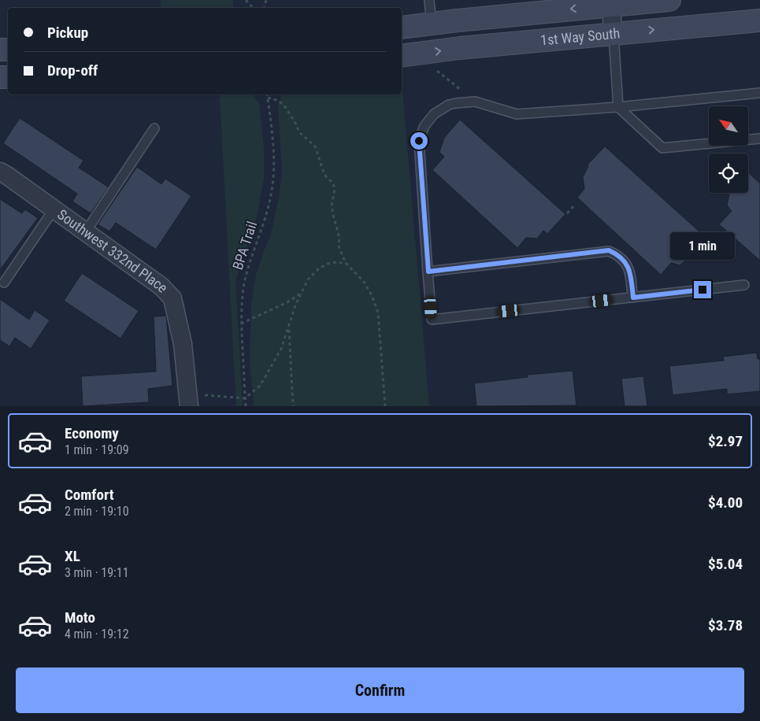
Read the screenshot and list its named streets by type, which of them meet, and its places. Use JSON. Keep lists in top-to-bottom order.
{
  "streets": {
    "main road": ["1st Way South"],
    "street": ["Southwest 332nd Place"],
    "path": ["BPA Trail"]
  },
  "north": "top left",
  "page": {
    "banner": ["Pickup", "Drop-off"],
    "bubble": "1 min",
    "list": [
      {
        "name": "Economy",
        "note": "1 min · 19:09",
        "value": "$2.97"
      },
      {
        "name": "Comfort",
        "note": "2 min · 19:10",
        "value": "$4.00"
      },
      {
        "name": "XL",
        "note": "3 min · 19:11",
        "value": "$5.04"
      },
      {
        "name": "Moto",
        "note": "4 min · 19:12",
        "value": "$3.78"
      }
    ],
    "buttons": "Confirm"
  }
}
